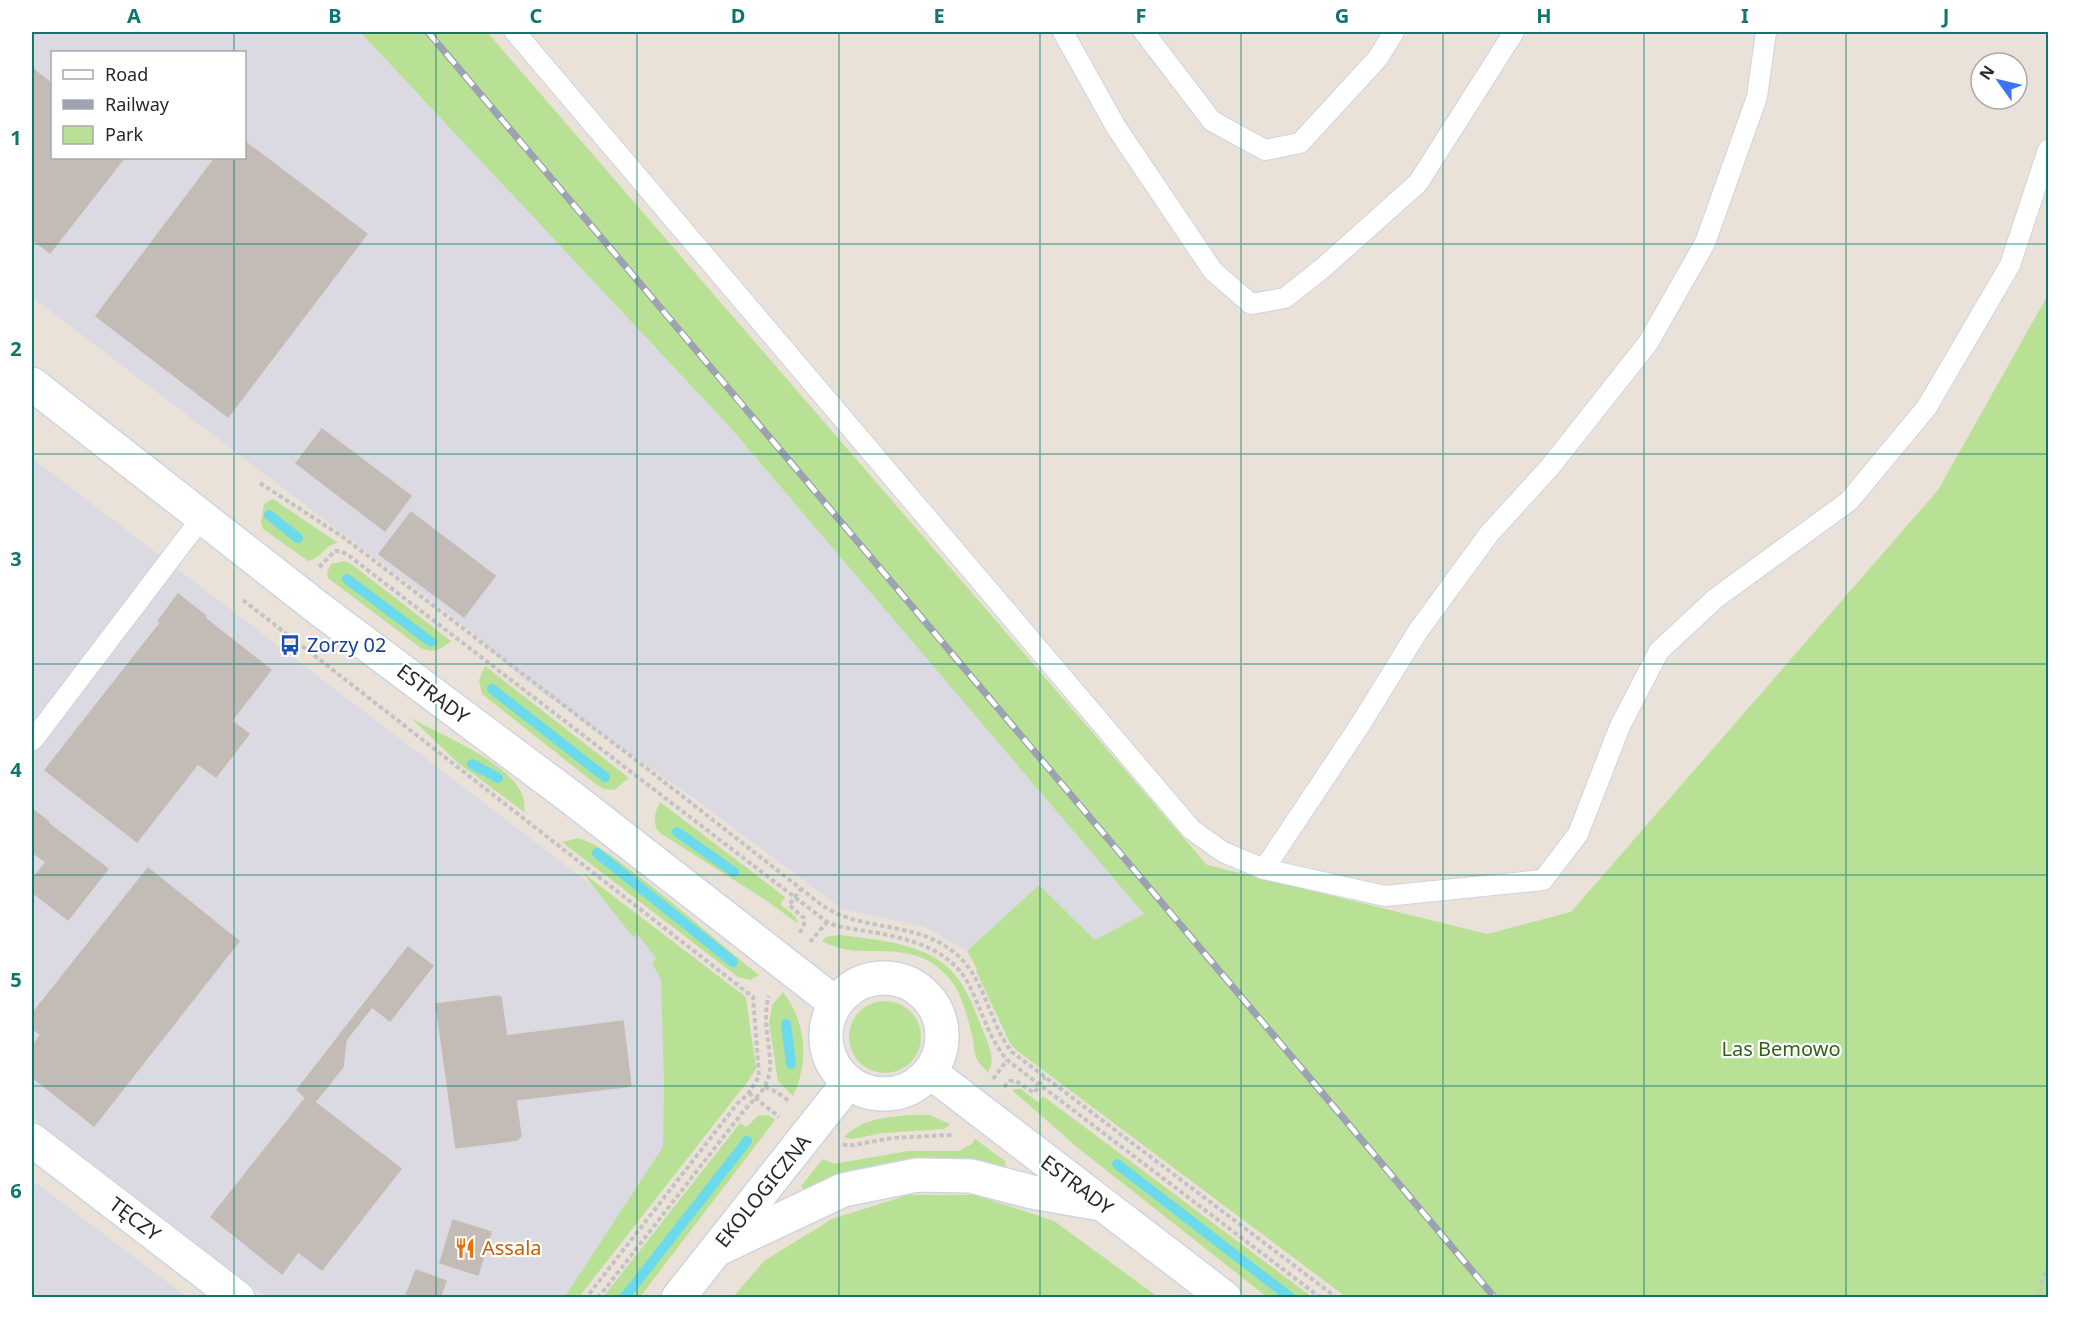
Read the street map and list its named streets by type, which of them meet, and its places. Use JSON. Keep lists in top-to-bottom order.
{
  "streets": {
    "main road": ["ESTRADY", "EKOLOGICZNA", "TĘCZY"]
  },
  "crossings": [
    ["ESTRADY", "EKOLOGICZNA"]
  ],
  "parks": ["Las Bemowo"],
  "places": {
    "bus stop": ["Zorzy 02"],
    "restaurant": ["Assala"]
  },
  "legend": ["Road", "Railway", "Park"],
  "north": "top left",
  "grid": {
    "columns": [
      "A",
      "B",
      "C",
      "D",
      "E",
      "F",
      "G",
      "H",
      "I",
      "J"
    ],
    "rows": [
      "1",
      "2",
      "3",
      "4",
      "5",
      "6"
    ]
  }
}
